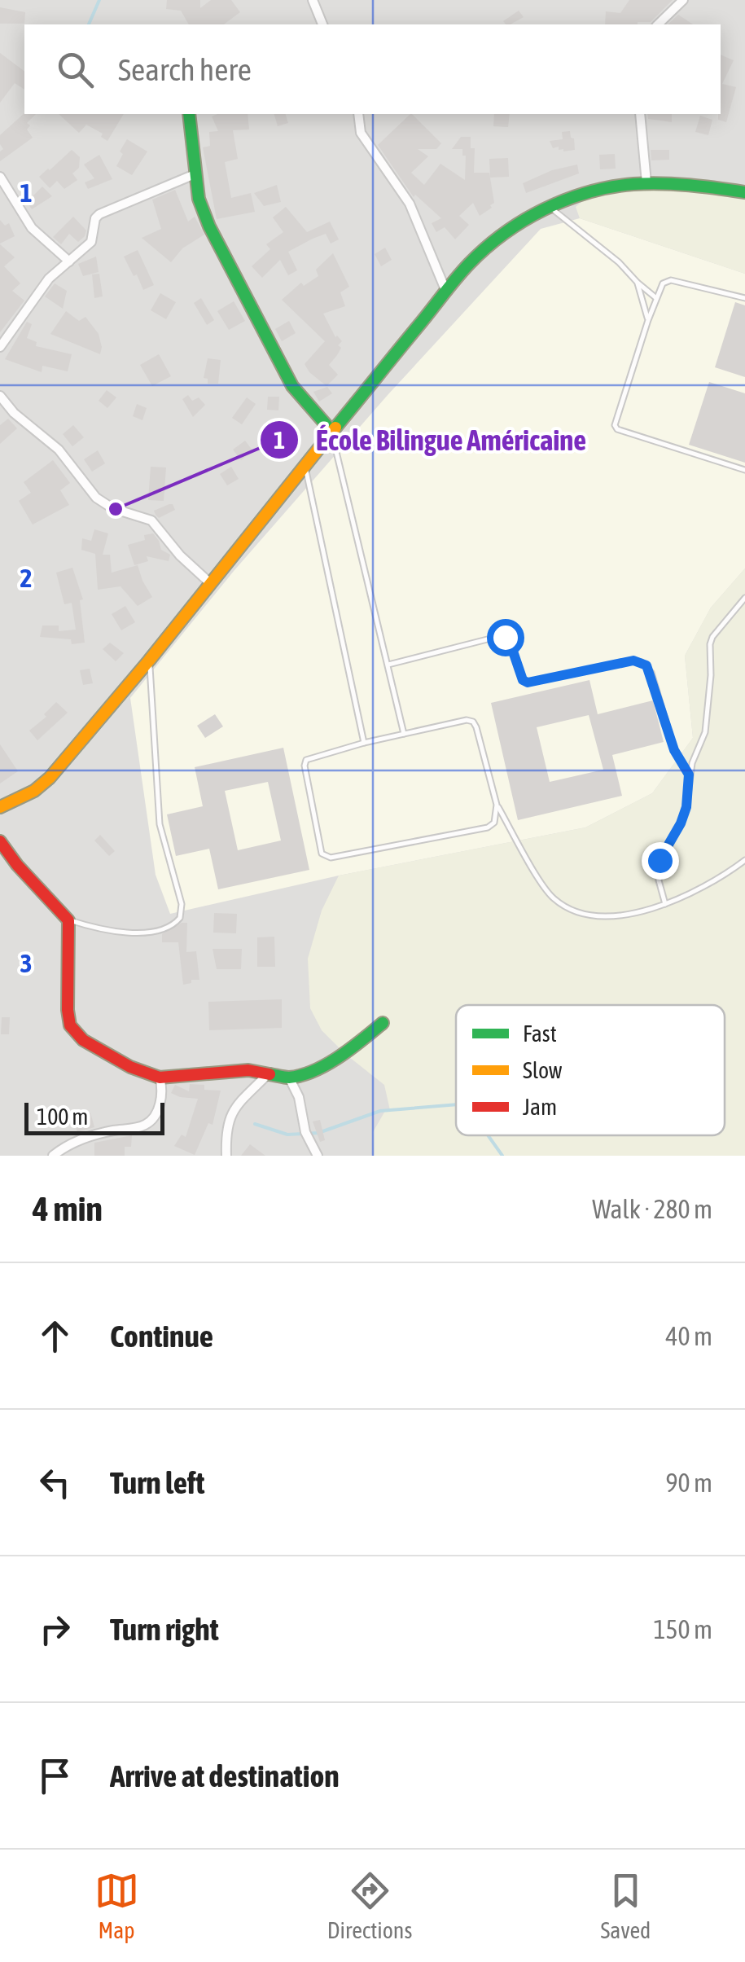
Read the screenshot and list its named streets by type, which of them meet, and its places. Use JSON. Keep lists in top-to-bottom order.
{
  "places": ["École Bilingue Américaine"],
  "legend": ["Fast", "Slow", "Jam"],
  "scale_bar": "100 m",
  "page": {
    "search": "Search here",
    "scale": "100 m",
    "heading": ["4 min", "Walk · 280 m"],
    "list": [
      ["Continue", "40 m"],
      ["Turn left", "90 m"],
      ["Turn right", "150 m"],
      "Arrive at destination"
    ],
    "nav": ["Map", "Directions", "Saved"]
  },
  "grid": {
    "rows": ["1", "2", "3"]
  }
}
